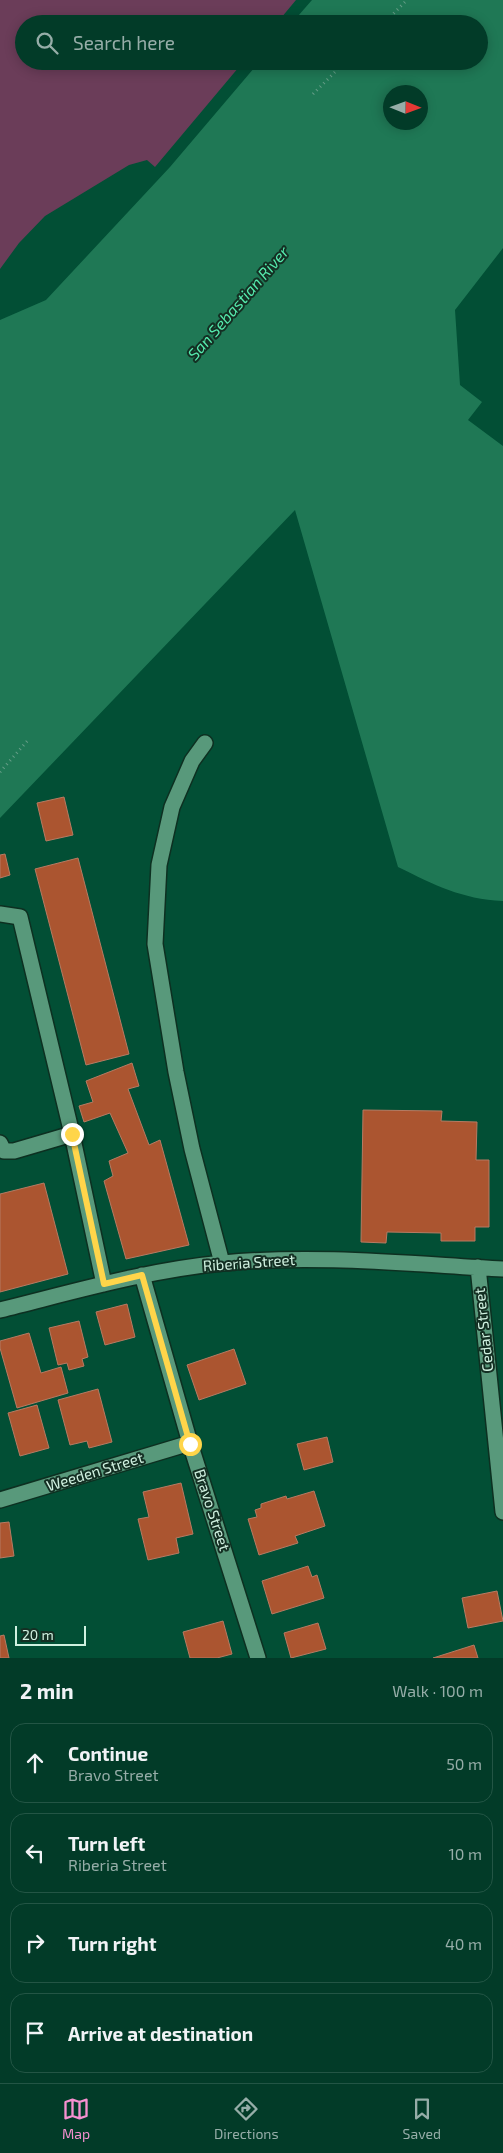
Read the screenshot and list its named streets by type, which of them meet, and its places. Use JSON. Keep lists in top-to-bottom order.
{
  "streets": {
    "street": [
      "Riberia Street",
      "Cedar Street",
      "Weeden Street",
      "Bravo Street"
    ]
  },
  "crossings": [
    ["Riberia Street", "Cedar Street"],
    ["Riberia Street", "Bravo Street"],
    ["Weeden Street", "Bravo Street"]
  ],
  "water": ["San Sebastian River"],
  "scale_bar": "20 m",
  "north": "right",
  "page": {
    "search": "Search here",
    "scale": "20 m",
    "heading": ["2 min", "Walk · 100 m"],
    "list": [
      ["Continue", "Bravo Street", "50 m"],
      ["Turn left", "Riberia Street", "10 m"],
      ["Turn right", "40 m"],
      "Arrive at destination"
    ],
    "nav": ["Map", "Directions", "Saved"]
  }
}
